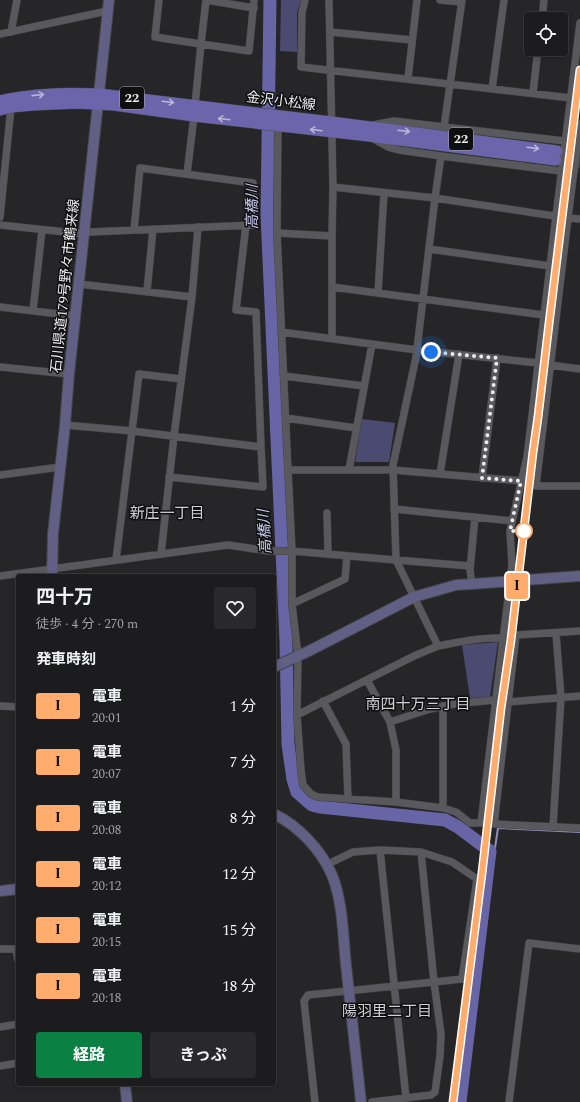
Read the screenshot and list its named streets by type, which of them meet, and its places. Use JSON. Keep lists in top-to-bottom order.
{
  "streets": {
    "main road": ["22", "金沢小松線"],
    "street": ["石川県道179号野々市鶴来線"]
  },
  "crossings": [
    ["金沢小松線", "石川県道179号野々市鶴来線"]
  ],
  "districts": ["新庄一丁目", "南四十万三丁目", "陽羽里二丁目"],
  "water": ["高橋川"],
  "page": {
    "on_map": "I",
    "heading": [
      ["四十万", "徒歩 · 4 分 · 270 m"],
      "発車時刻"
    ],
    "list": [
      {
        "mark": "I",
        "name": "電車",
        "note": "20:01",
        "value": "1 分"
      },
      {
        "mark": "I",
        "name": "電車",
        "note": "20:07",
        "value": "7 分"
      },
      {
        "mark": "I",
        "name": "電車",
        "note": "20:08",
        "value": "8 分"
      },
      {
        "mark": "I",
        "name": "電車",
        "note": "20:12",
        "value": "12 分"
      },
      {
        "mark": "I",
        "name": "電車",
        "note": "20:15",
        "value": "15 分"
      },
      {
        "mark": "I",
        "name": "電車",
        "note": "20:18",
        "value": "18 分"
      }
    ],
    "buttons": ["経路", "きっぷ"]
  }
}
